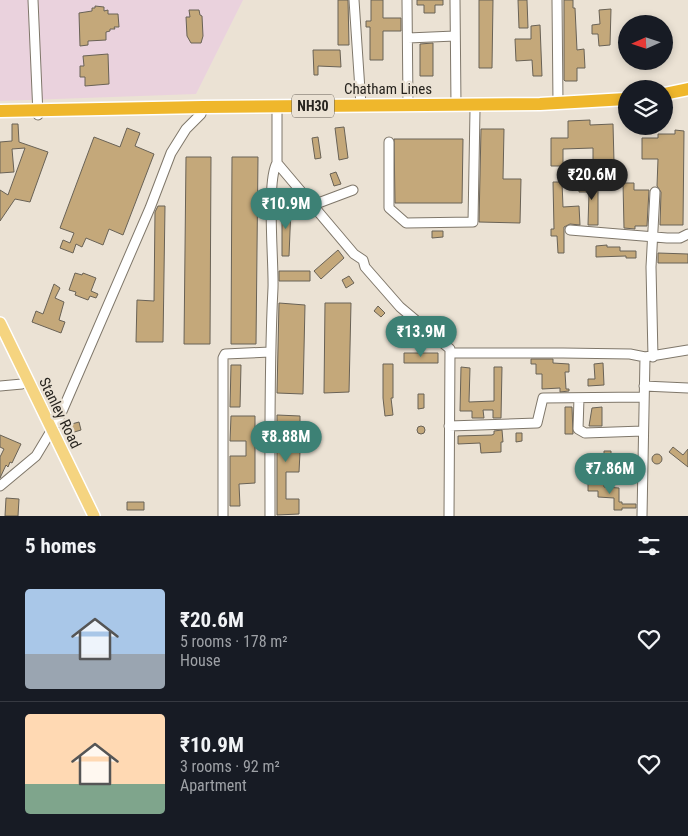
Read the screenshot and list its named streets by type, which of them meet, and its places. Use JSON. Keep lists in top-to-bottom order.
{
  "streets": {
    "highway": ["Chatham Lines", "NH30"],
    "main road": ["Stanley Road"]
  },
  "north": "left",
  "page": {
    "price": [
      "₹20.6M",
      "₹10.9M",
      "₹13.9M",
      "₹8.88M",
      "₹7.86M"
    ],
    "heading": "5 homes",
    "list": [
      {
        "name": "₹20.6M",
        "note": "5 rooms · 178 m² · House"
      },
      {
        "name": "₹10.9M",
        "note": "3 rooms · 92 m² · Apartment"
      }
    ]
  }
}
